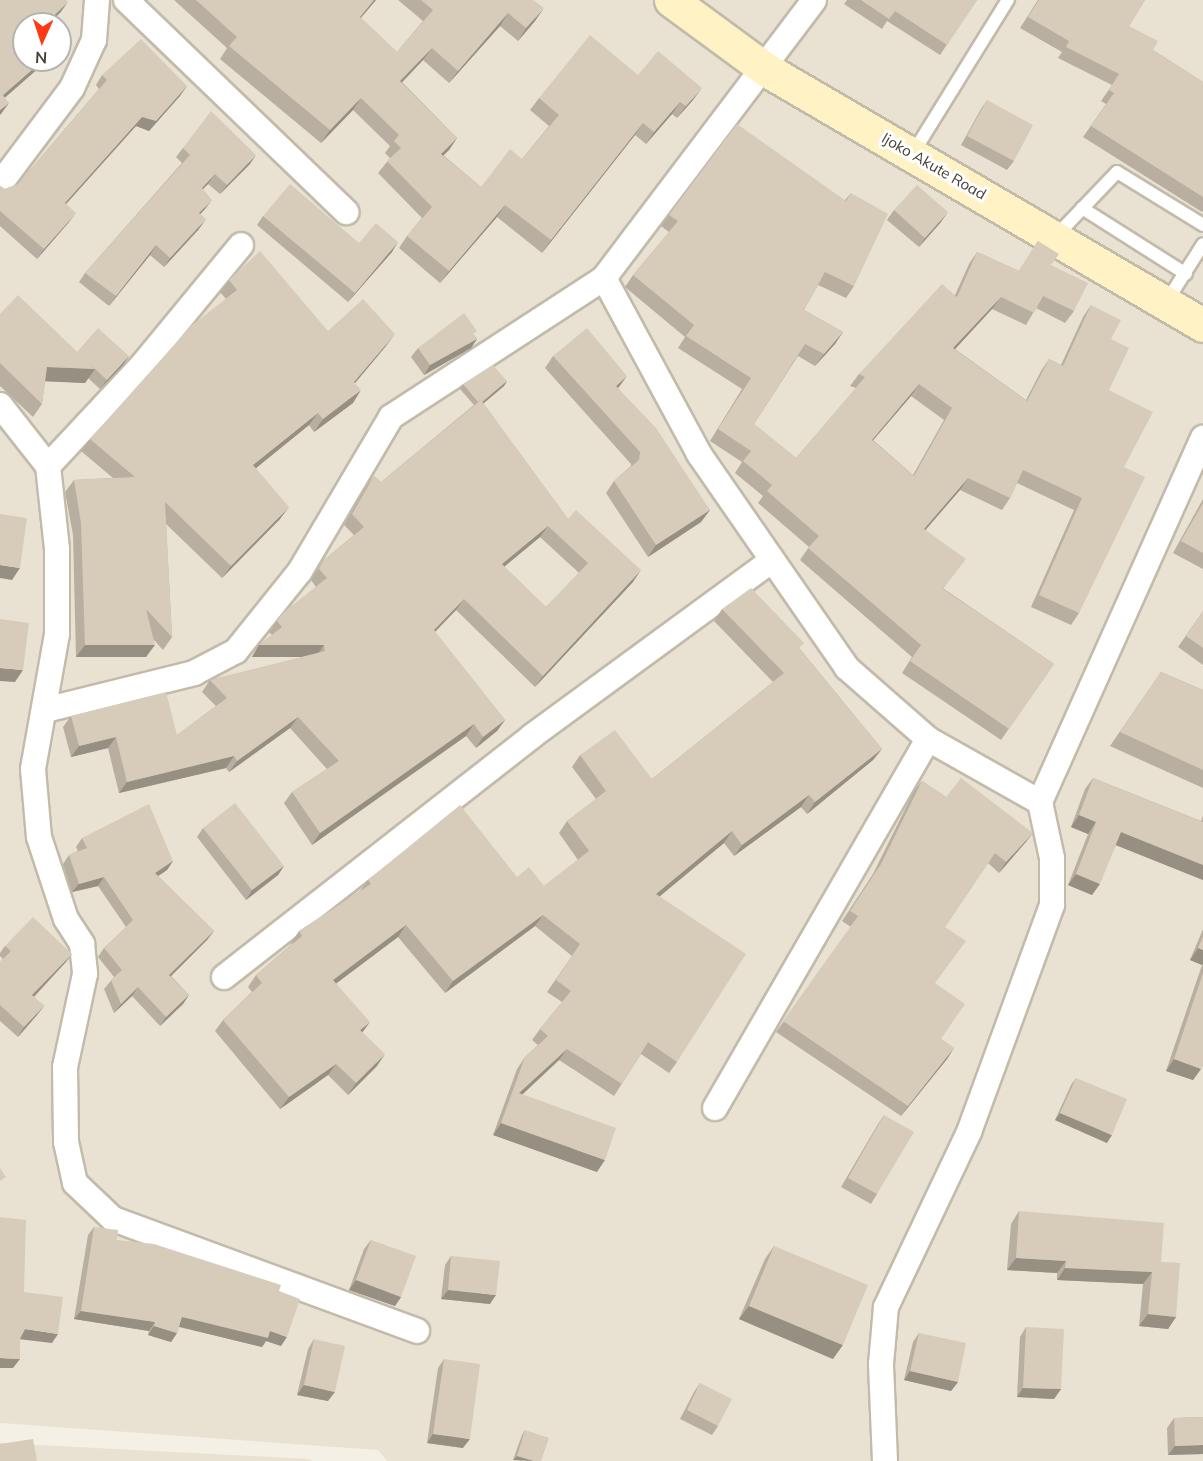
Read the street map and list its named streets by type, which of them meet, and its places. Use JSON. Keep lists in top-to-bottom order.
{
  "streets": {
    "main road": ["Ijoko Akute Road"]
  },
  "north": "bottom"
}
